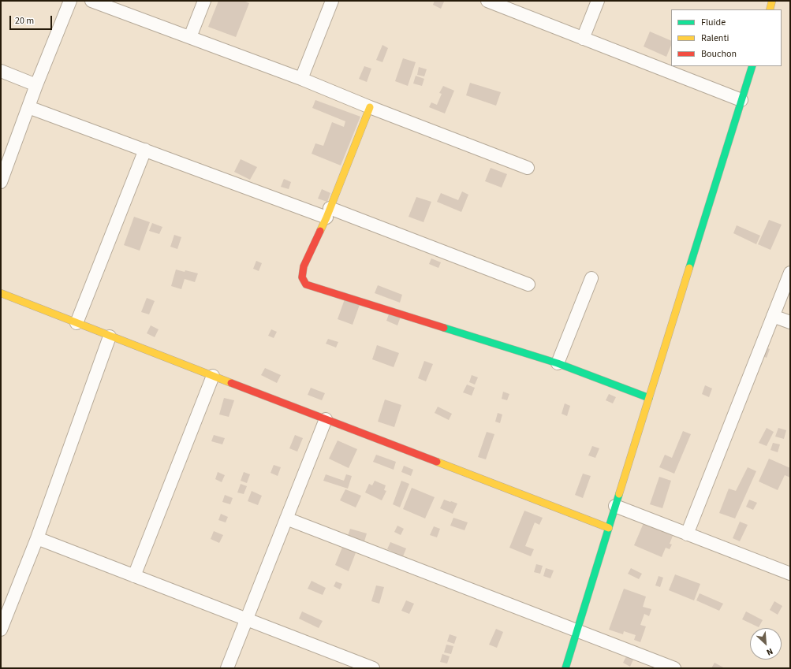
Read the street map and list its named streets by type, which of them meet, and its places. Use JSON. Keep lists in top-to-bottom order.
{
  "legend": ["Fluide", "Ralenti", "Bouchon"],
  "scale_bar": "20 m",
  "north": "bottom right"
}
